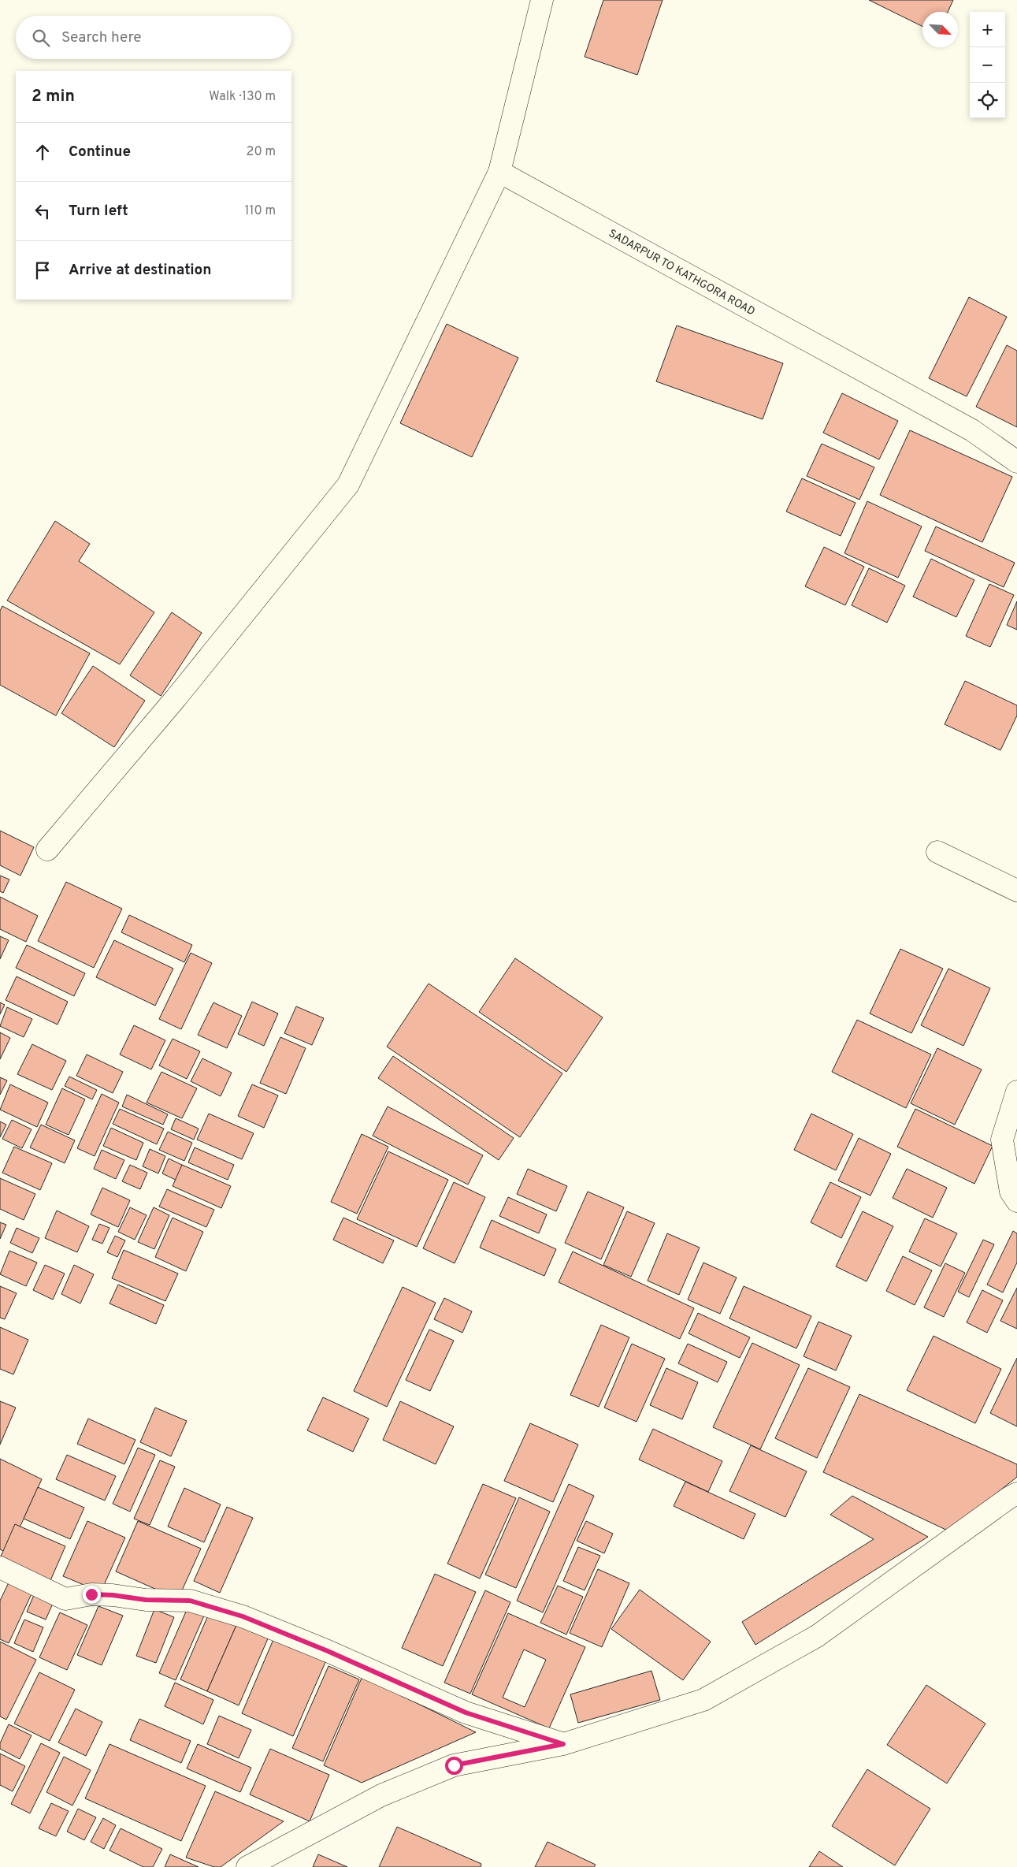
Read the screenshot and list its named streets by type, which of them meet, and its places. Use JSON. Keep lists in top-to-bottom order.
{
  "streets": {
    "street": ["SADARPUR TO KATHGORA ROAD"]
  },
  "north": "bottom right",
  "page": {
    "map_buttons": ["+", "−"],
    "search": "Search here",
    "heading": ["2 min", "Walk · 130 m"],
    "list": [
      ["Continue", "20 m"],
      ["Turn left", "110 m"],
      "Arrive at destination"
    ]
  }
}
